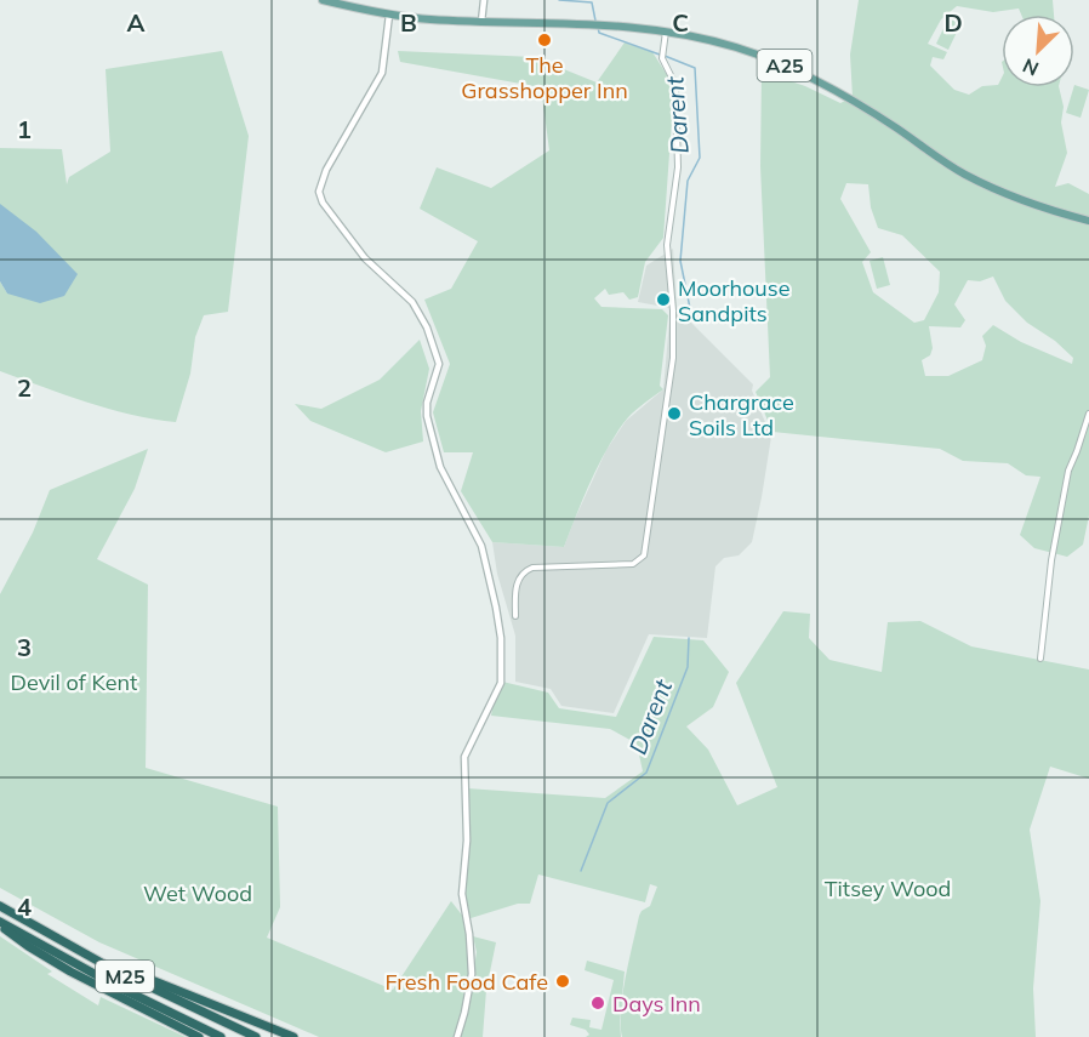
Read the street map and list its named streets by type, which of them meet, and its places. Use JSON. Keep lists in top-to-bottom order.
{
  "streets": {
    "highway": ["M25"],
    "main road": ["A25"]
  },
  "water": ["Darent"],
  "parks": ["Devil of Kent", "Titsey Wood", "Wet Wood"],
  "places": [
    "The Grasshopper Inn",
    "Moorhouse Sandpits",
    "Chargrace Soils Ltd",
    "Fresh Food Cafe",
    "Days Inn"
  ],
  "north": "bottom left",
  "grid": {
    "columns": [
      "A",
      "B",
      "C",
      "D"
    ],
    "rows": [
      "1",
      "2",
      "3",
      "4"
    ]
  }
}
